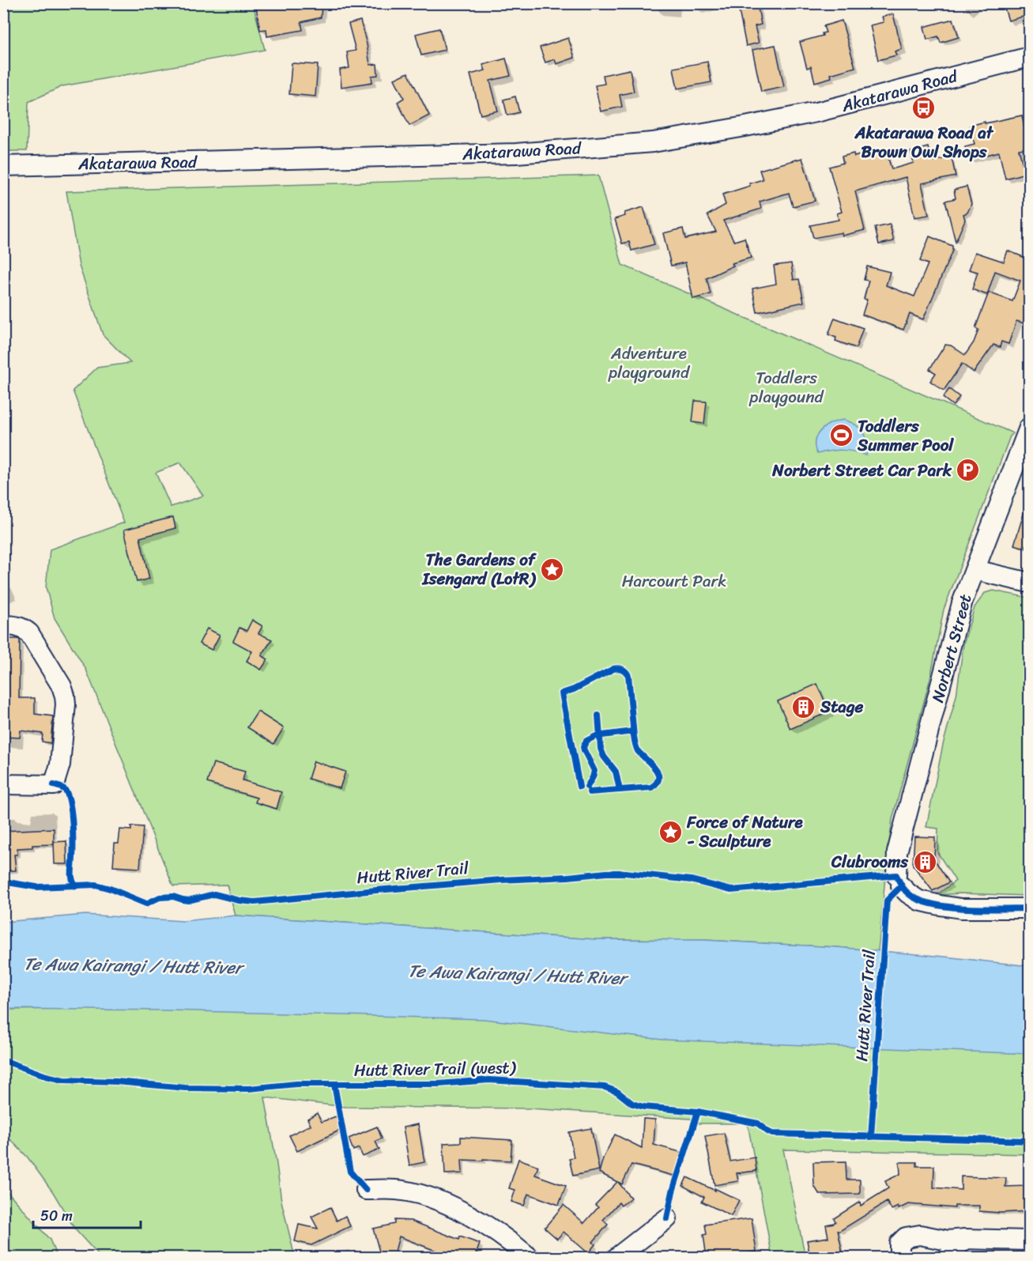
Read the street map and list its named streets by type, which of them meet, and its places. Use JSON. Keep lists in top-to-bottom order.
{
  "streets": {
    "street": ["Akatarawa Road", "Norbert Street"],
    "cycle path": ["Hutt River Trail", "Hutt River Trail (west)"]
  },
  "water": ["Te Awa Kairangi / Hutt River"],
  "parks": ["Adventure playground", "Toddlers playgound", "Harcourt Park"],
  "places": {
    "bus stop": ["Akatarawa Road at Brown Owl Shops"],
    "sports": ["Toddlers Summer Pool"],
    "parking": ["Norbert Street Car Park"],
    "place": ["The Gardens of Isengard (LotR)", "Force of Nature - Sculpture"],
    "building": ["Stage", "Clubrooms"]
  },
  "scale_bar": "50 m"
}
